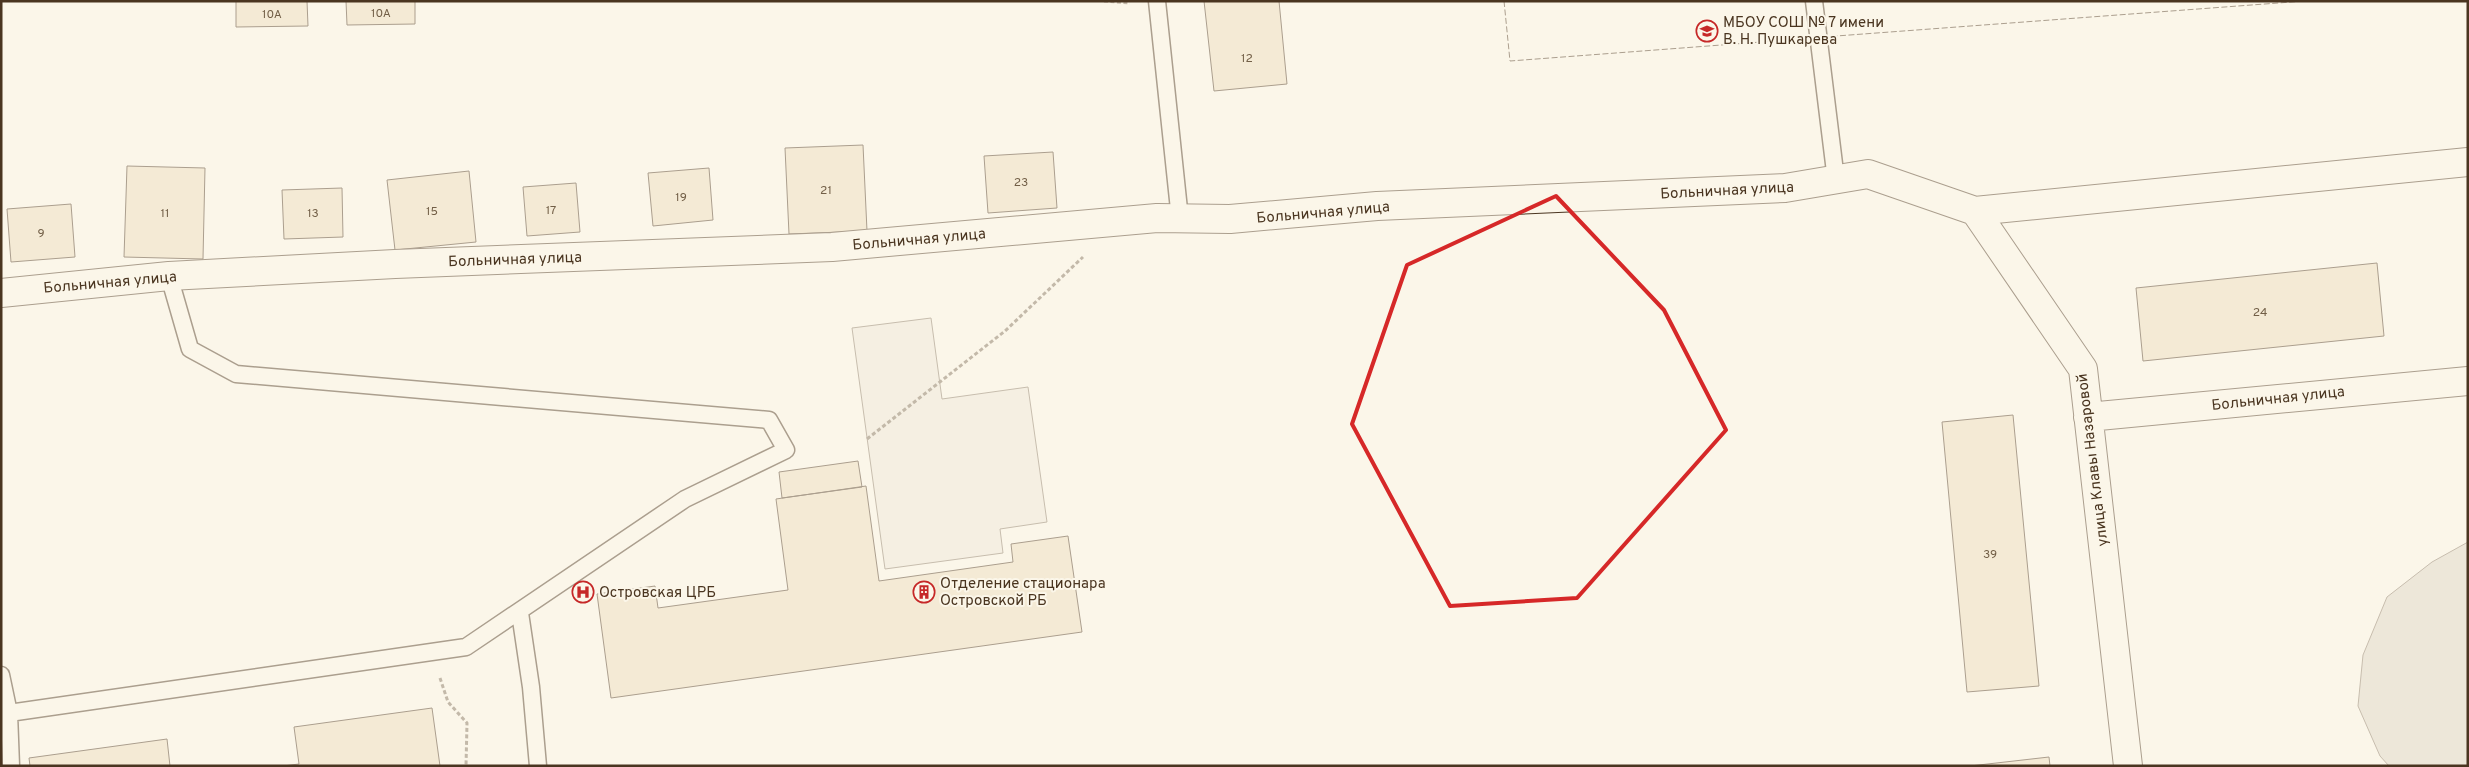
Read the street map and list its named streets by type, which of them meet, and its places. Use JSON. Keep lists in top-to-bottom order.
{
  "streets": {
    "street": ["Больничная улица", "улица Клавы Назаровой"]
  },
  "crossings": [
    ["Больничная улица", "улица Клавы Назаровой"]
  ],
  "places": {
    "school or university": ["МБОУ СОШ № 7 имени В. Н. Пушкарева"],
    "hospital": ["Островская ЦРБ"],
    "building": ["Отделение стационара Островской РБ"]
  },
  "house_numbers": [
    "10А",
    "10А",
    "12",
    "23",
    "21",
    "19",
    "17",
    "15",
    "11",
    "13",
    "9",
    "24",
    "39"
  ]
}
